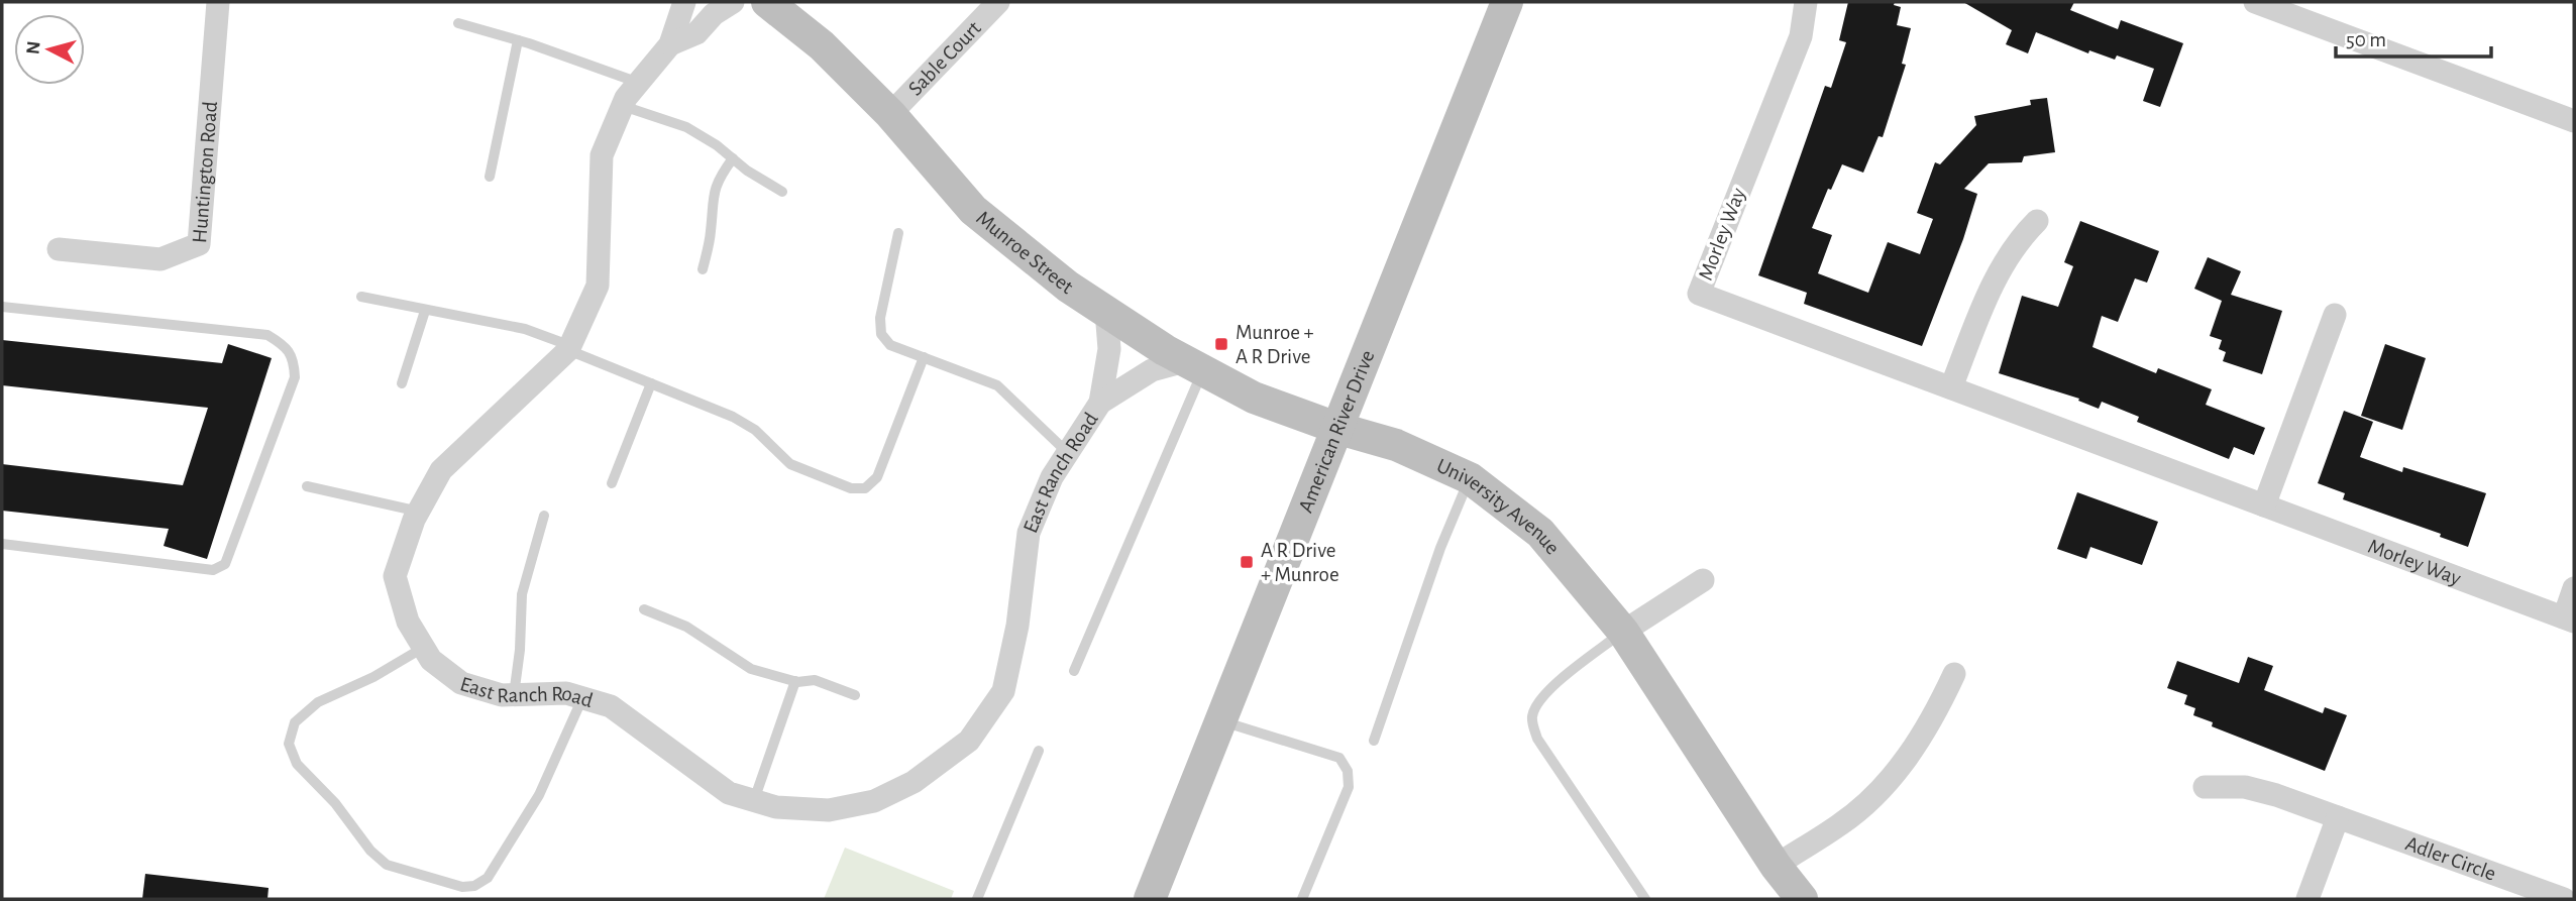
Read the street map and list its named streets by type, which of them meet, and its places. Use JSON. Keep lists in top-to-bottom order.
{
  "streets": {
    "street": [
      "Sable Court",
      "Huntington Road",
      "Morley Way",
      "Munroe Street",
      "American River Drive",
      "East Ranch Road",
      "University Avenue",
      "Adler Circle"
    ]
  },
  "crossings": [
    ["Sable Court", "Munroe Street"],
    ["Munroe Street", "American River Drive"],
    ["Munroe Street", "East Ranch Road"],
    ["Munroe Street", "University Avenue"],
    ["American River Drive", "University Avenue"]
  ],
  "places": {
    "transit": ["Munroe + A R Drive", "A R Drive + Munroe"]
  },
  "scale_bar": "50 m",
  "north": "left"
}
